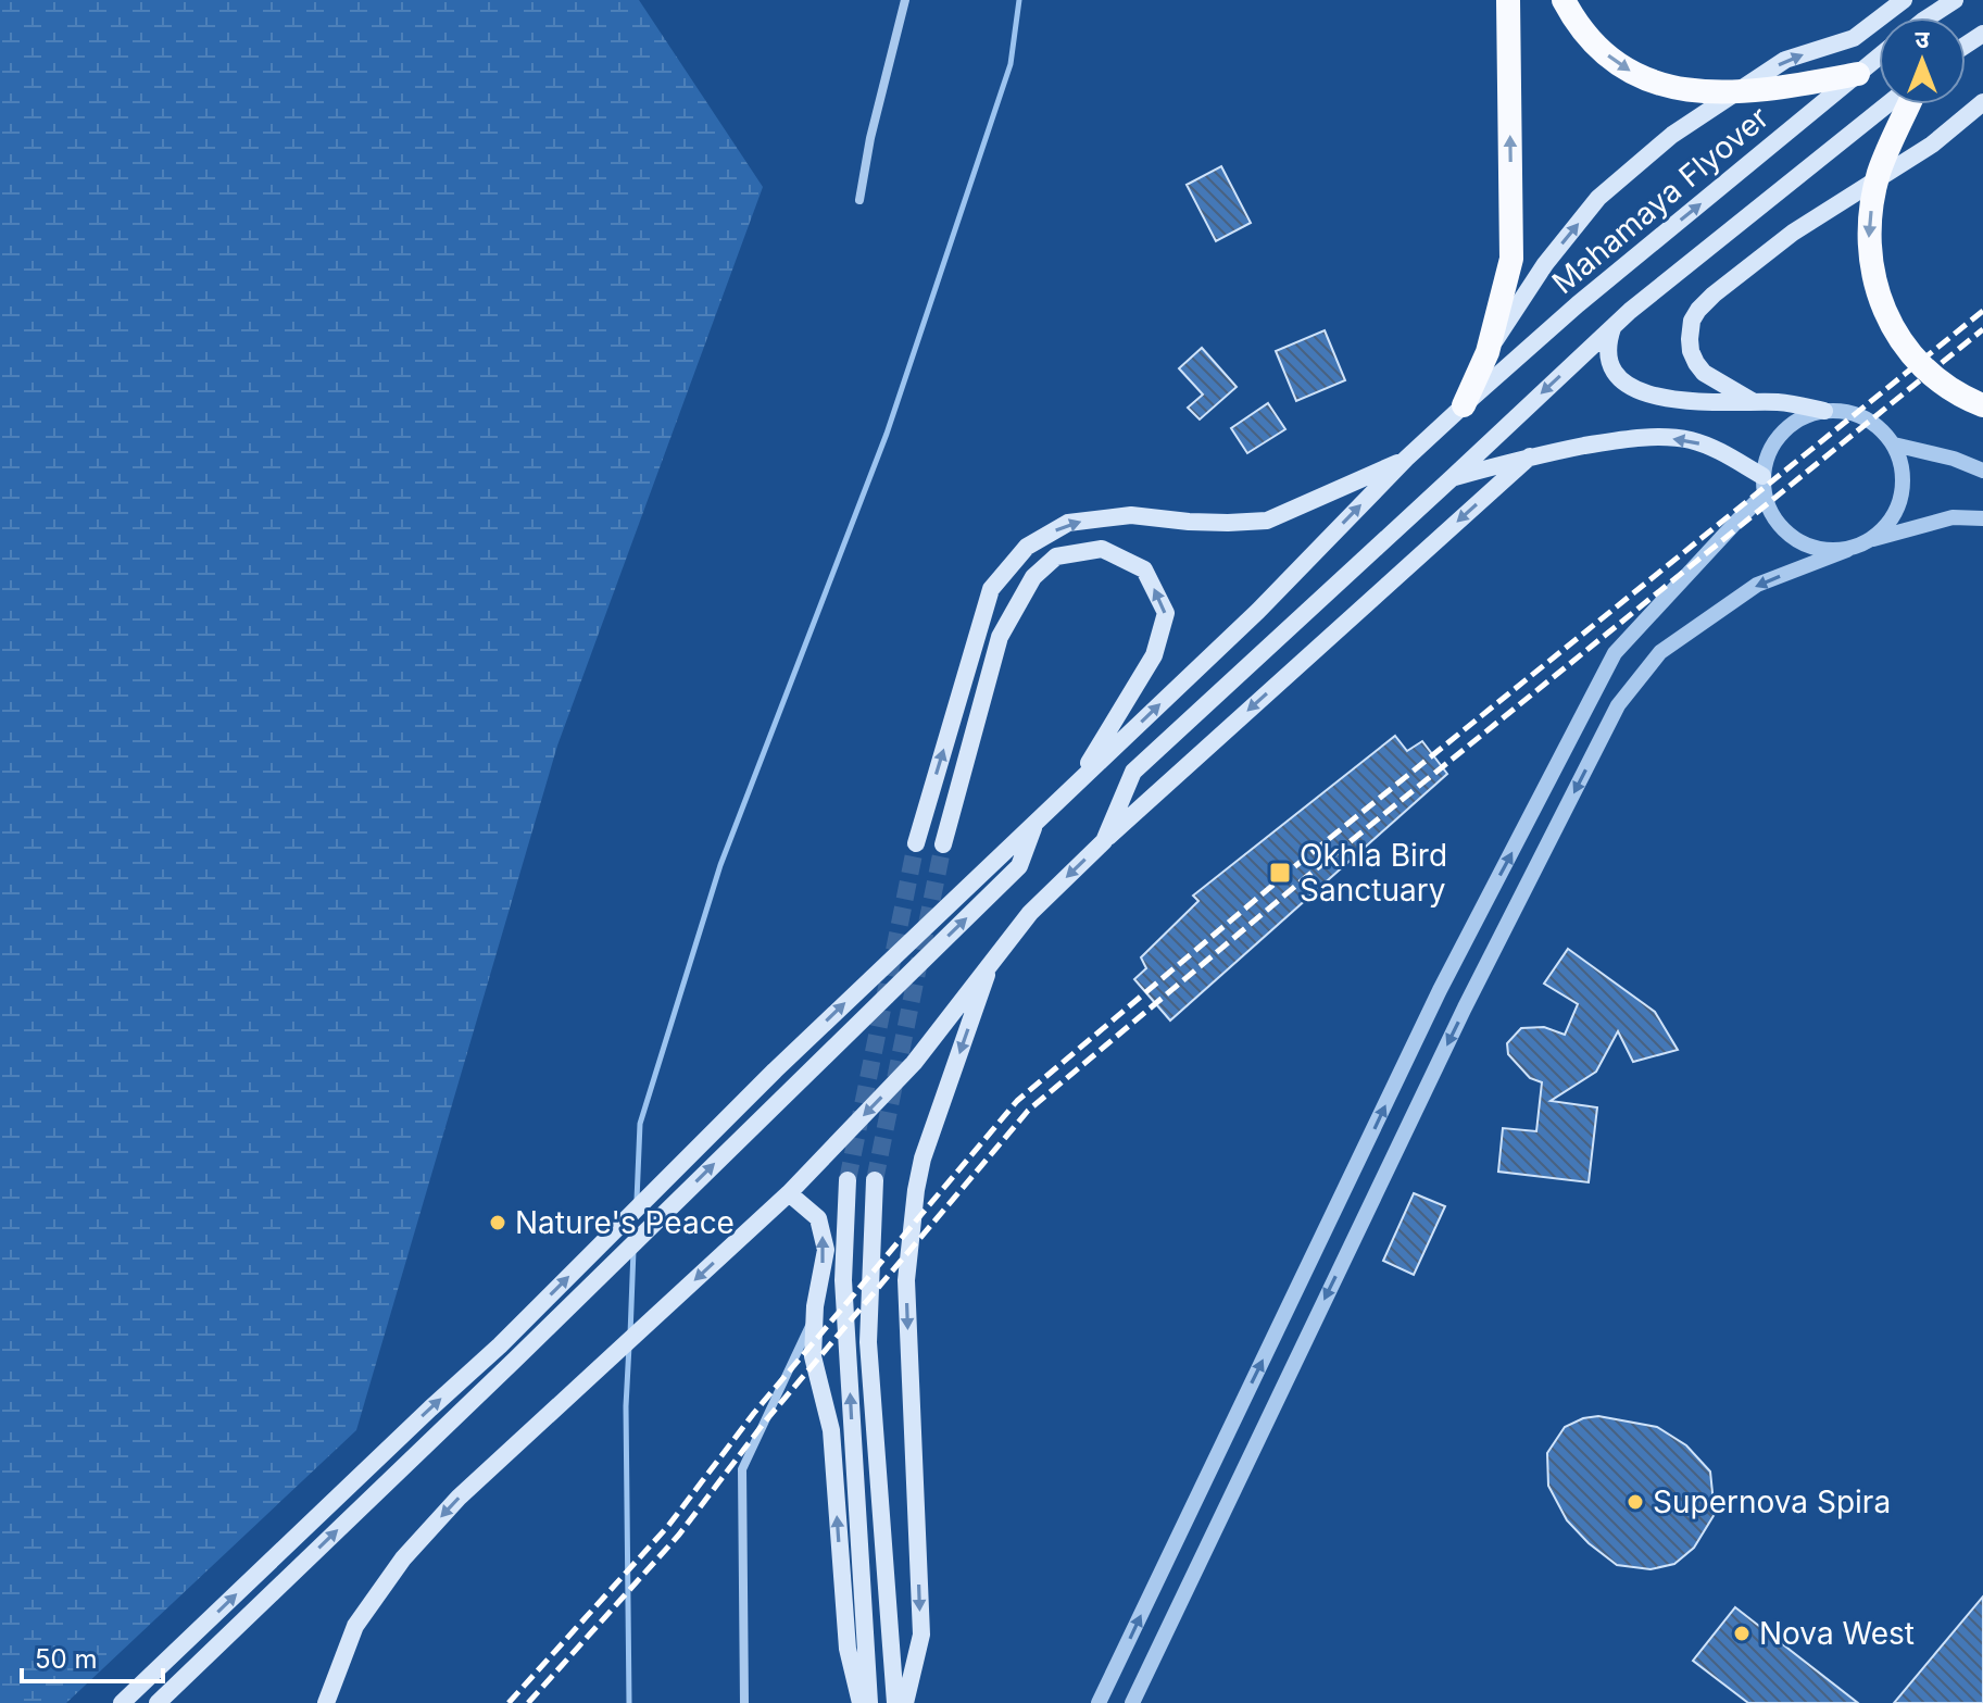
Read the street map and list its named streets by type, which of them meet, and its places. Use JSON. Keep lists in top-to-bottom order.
{
  "streets": {
    "main road": ["Mahamaya Flyover"]
  },
  "places": {
    "transit": ["Okhla Bird Sanctuary"],
    "other": ["Nature's Peace", "Supernova Spira", "Nova West"]
  },
  "scale_bar": "50 m",
  "north": "top"
}
